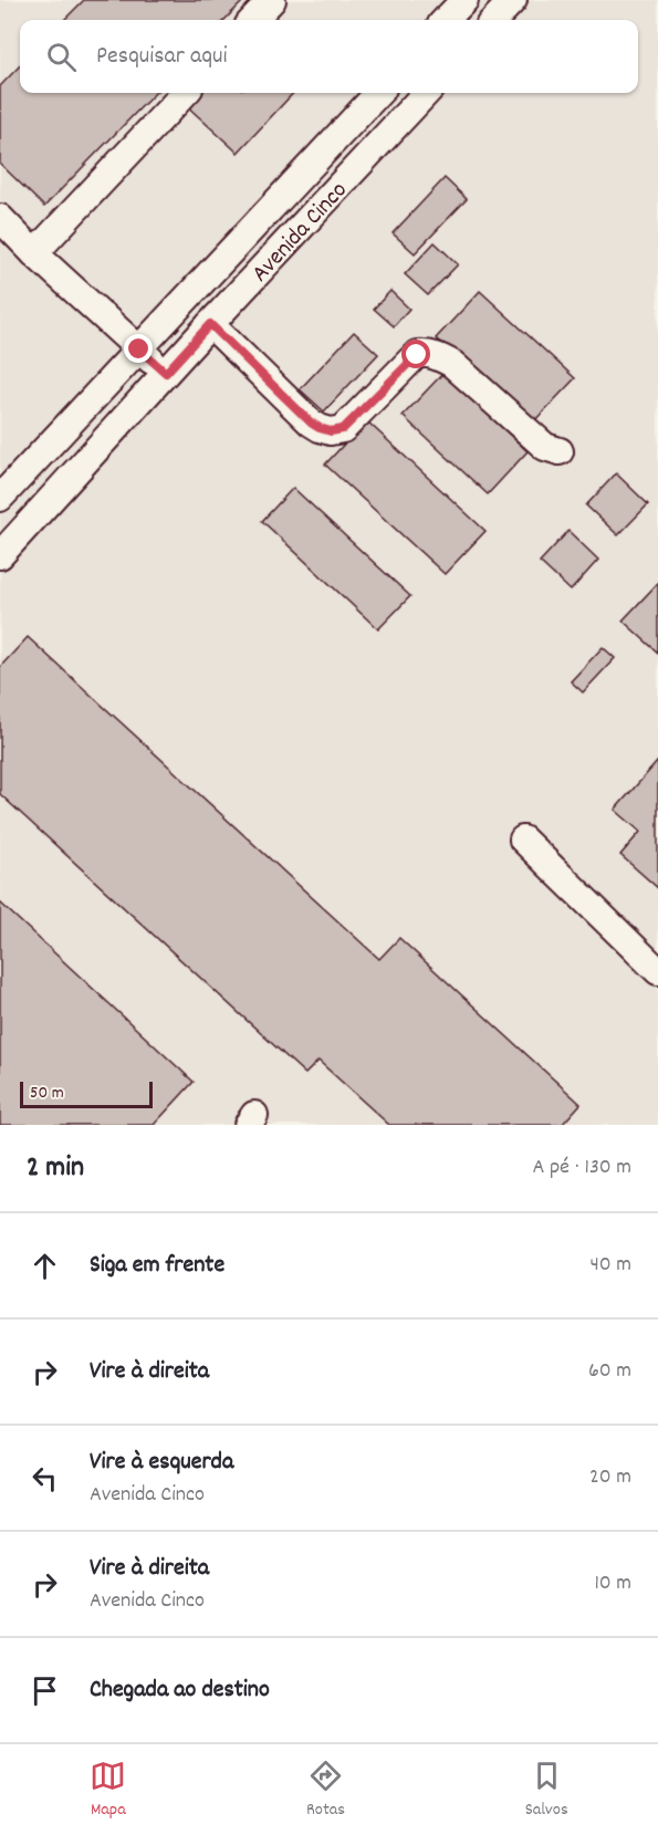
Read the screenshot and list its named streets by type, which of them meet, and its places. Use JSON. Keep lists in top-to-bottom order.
{
  "streets": {
    "street": ["Avenida Cinco"]
  },
  "scale_bar": "50 m",
  "page": {
    "search": "Pesquisar aqui",
    "scale": "50 m",
    "heading": ["2 min", "A pé · 130 m"],
    "list": [
      ["Siga em frente", "40 m"],
      ["Vire à direita", "60 m"],
      ["Vire à esquerda", "Avenida Cinco", "20 m"],
      ["Vire à direita", "Avenida Cinco", "10 m"],
      "Chegada ao destino"
    ],
    "nav": ["Mapa", "Rotas", "Salvos"]
  }
}
